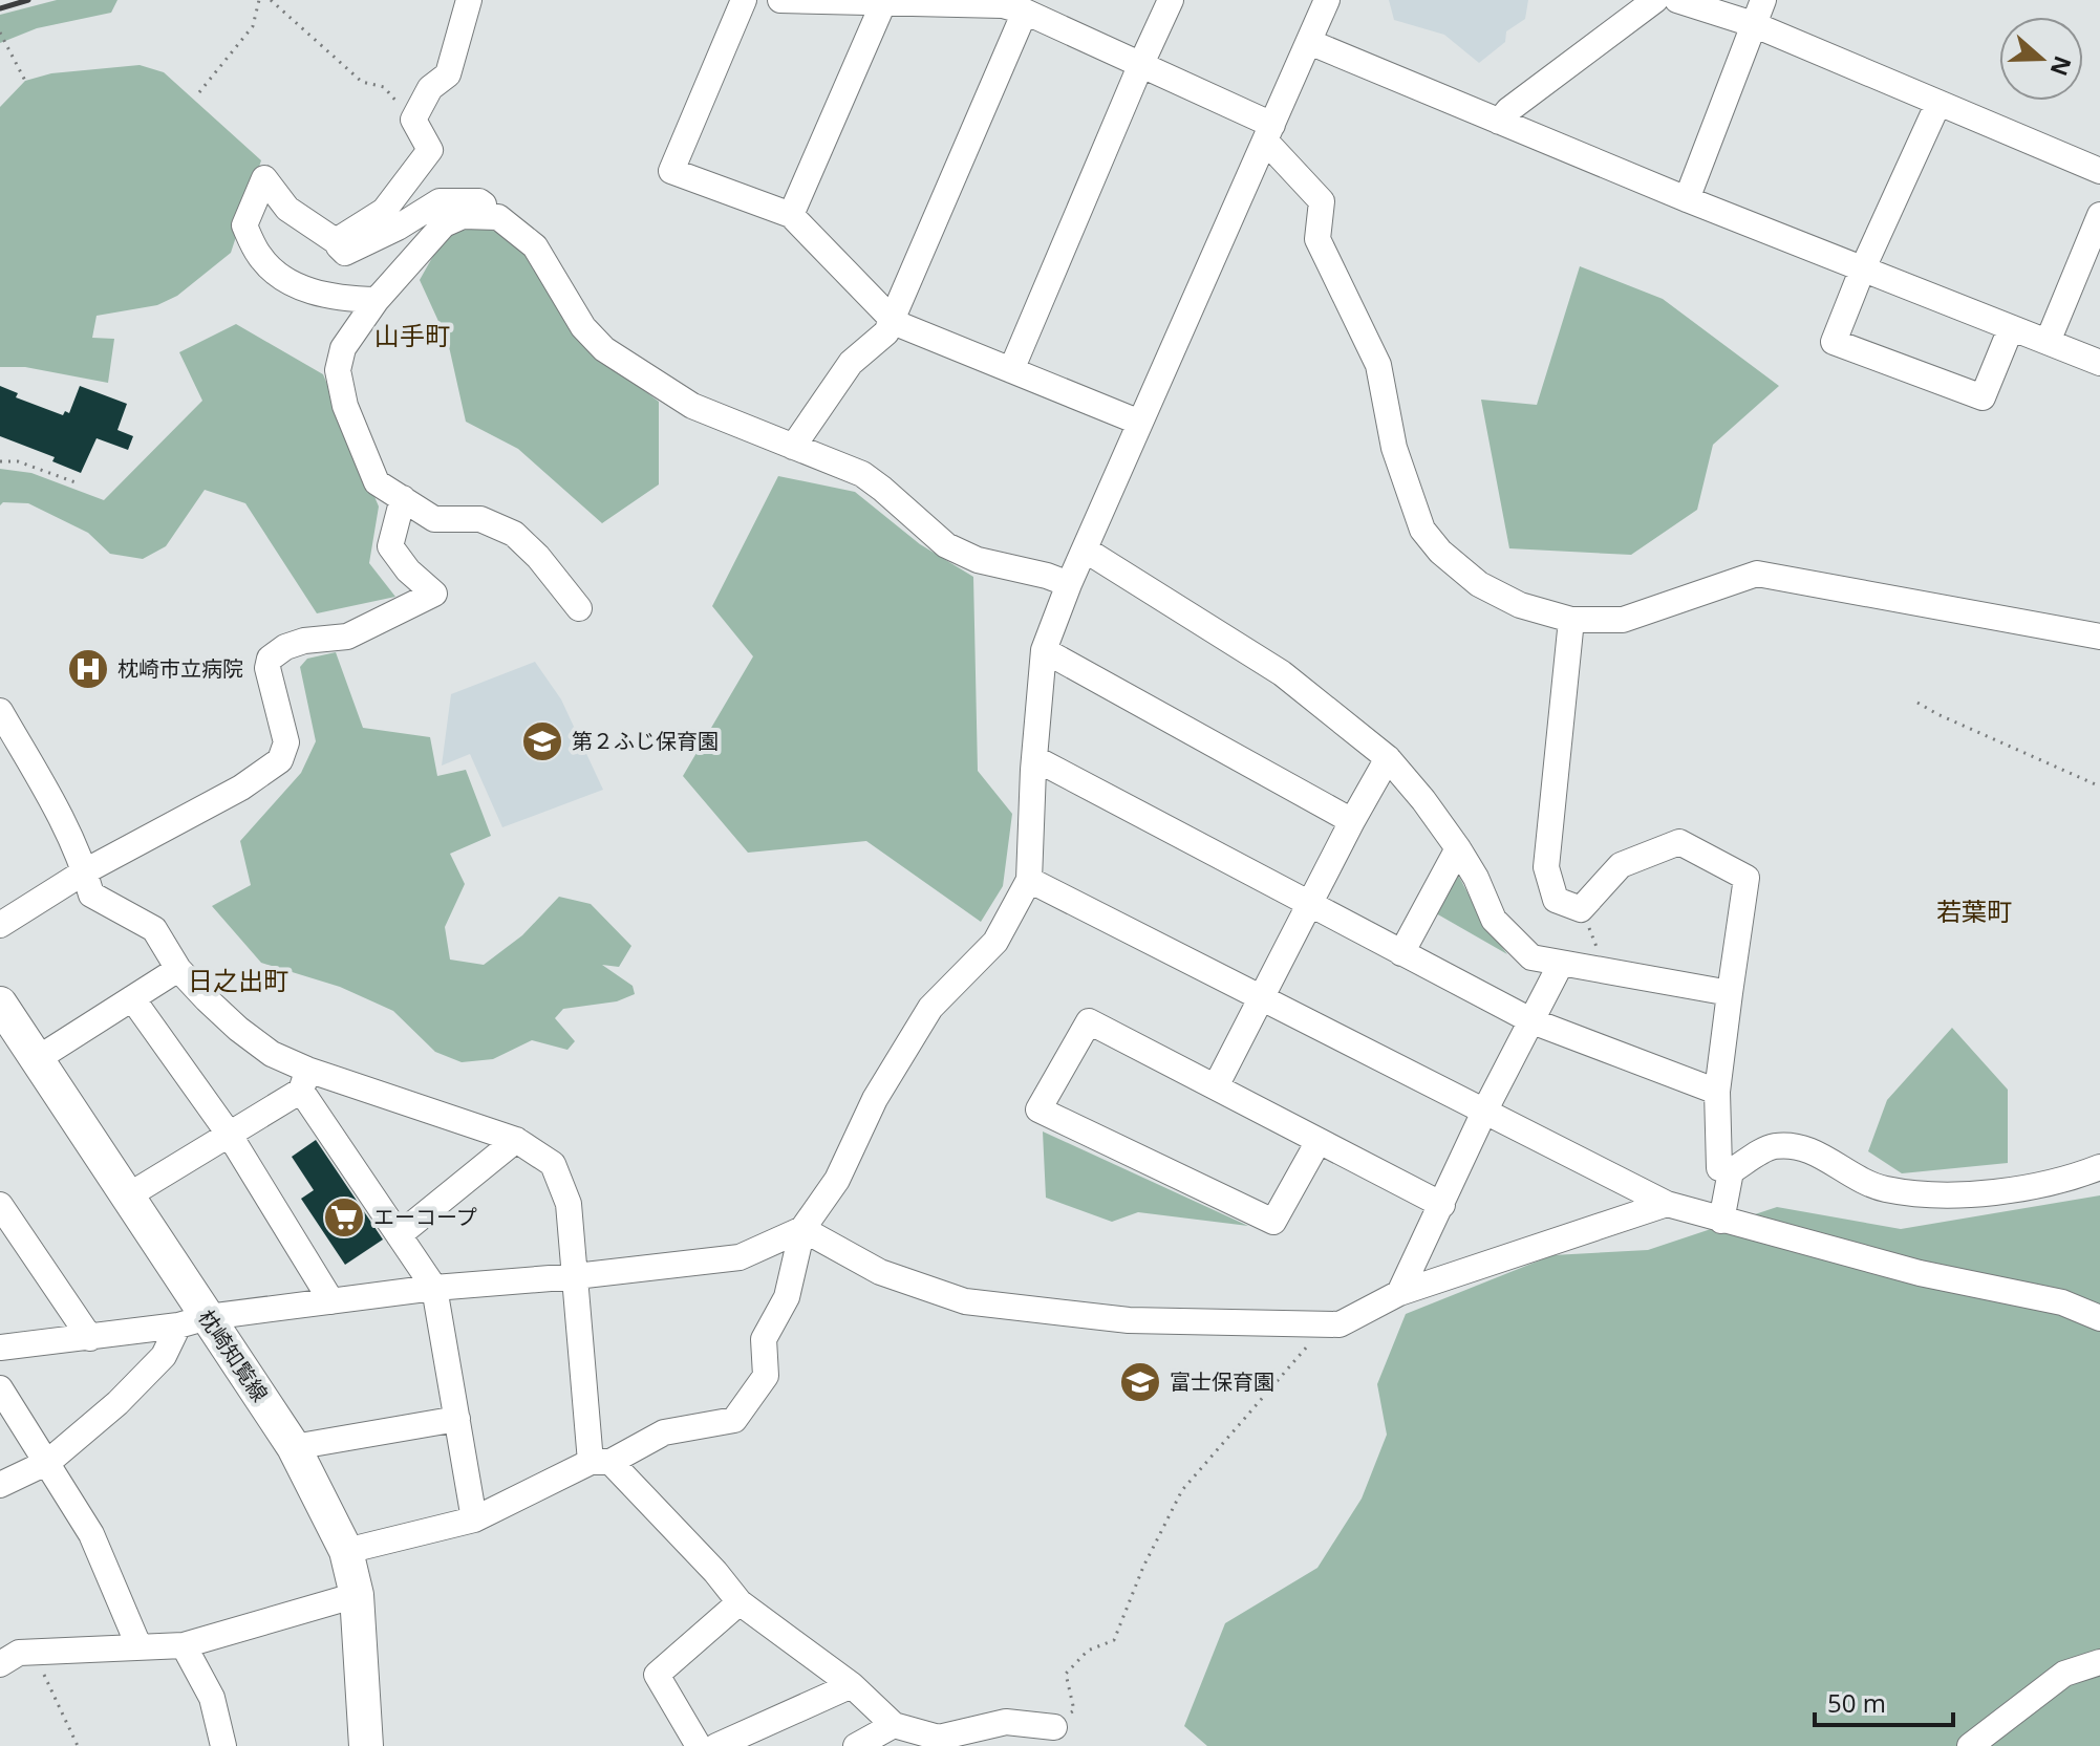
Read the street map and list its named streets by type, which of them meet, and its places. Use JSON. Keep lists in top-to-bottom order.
{
  "streets": {
    "main road": ["枕崎知覧線"]
  },
  "districts": ["山手町", "若葉町", "日之出町"],
  "places": {
    "hospital": ["枕崎市立病院"],
    "school or university": ["第２ふじ保育園", "富士保育園"],
    "supermarket": ["エーコープ"]
  },
  "scale_bar": "50 m",
  "north": "right"
}
